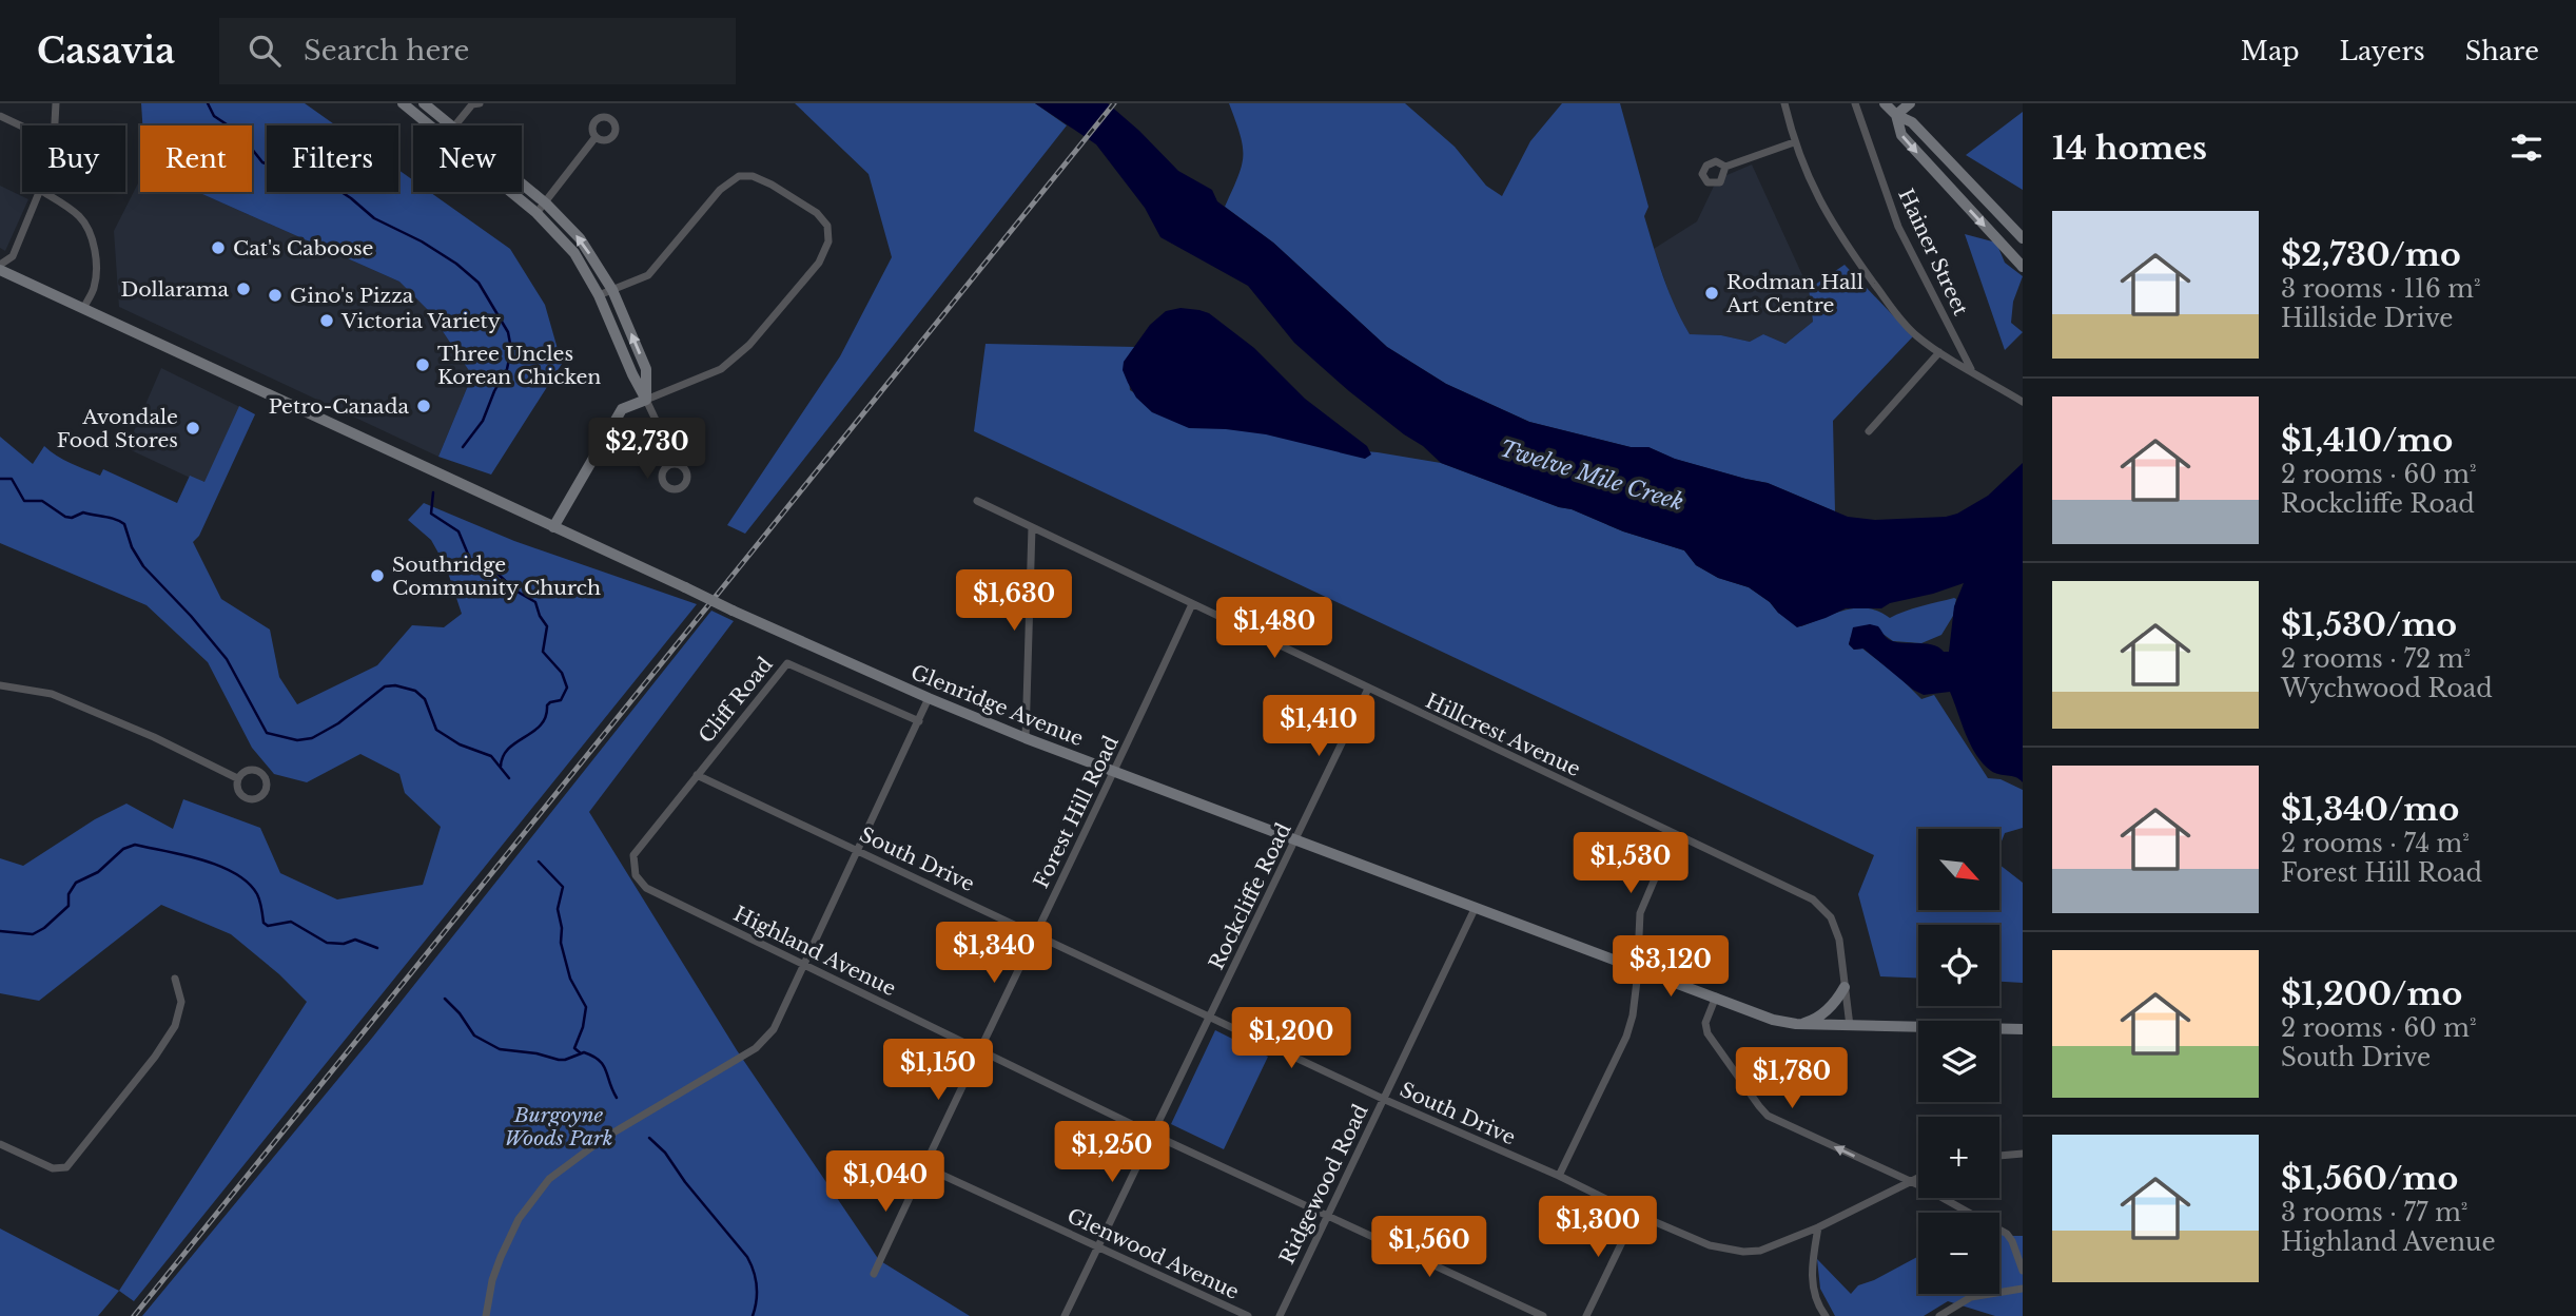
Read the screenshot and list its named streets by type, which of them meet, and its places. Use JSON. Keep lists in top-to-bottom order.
{
  "streets": {
    "main road": ["Glenridge Avenue"],
    "street": [
      "Hainer Street",
      "Cliff Road",
      "Hillcrest Avenue",
      "Forest Hill Road",
      "South Drive",
      "Rockcliffe Road",
      "Highland Avenue",
      "Ridgewood Road",
      "Glenwood Avenue"
    ]
  },
  "crossings": [
    ["Cliff Road", "South Drive"],
    ["Cliff Road", "Highland Avenue"],
    ["Glenridge Avenue", "Hillcrest Avenue"],
    ["Glenridge Avenue", "Forest Hill Road"],
    ["Glenridge Avenue", "Rockcliffe Road"],
    ["Glenridge Avenue", "Ridgewood Road"],
    ["Hillcrest Avenue", "Forest Hill Road"],
    ["Hillcrest Avenue", "Rockcliffe Road"],
    ["Forest Hill Road", "South Drive"],
    ["Forest Hill Road", "Highland Avenue"],
    ["Forest Hill Road", "Glenwood Avenue"],
    ["South Drive", "Rockcliffe Road"],
    ["South Drive", "Ridgewood Road"],
    ["Rockcliffe Road", "Highland Avenue"],
    ["Rockcliffe Road", "Glenwood Avenue"],
    ["Highland Avenue", "Ridgewood Road"]
  ],
  "water": ["Twelve Mile Creek"],
  "parks": ["Burgoyne Woods Park"],
  "places": [
    "Cat's Caboose",
    "Dollarama",
    "Rodman Hall Art Centre",
    "Gino's Pizza",
    "Victoria Variety",
    "Three Uncles Korean Chicken",
    "Petro-Canada",
    "Avondale Food Stores",
    "Southridge Community Church"
  ],
  "north": "bottom right",
  "page": {
    "header": "Casavia",
    "search": "Search here",
    "nav": ["Map", "Layers", "Share"],
    "heading": "14 homes",
    "chip": [
      "Buy",
      "Rent",
      "Filters",
      "New"
    ],
    "list": [
      {
        "name": "$2,730/mo",
        "note": "3 rooms · 116 m² · Hillside Drive"
      },
      {
        "name": "$1,410/mo",
        "note": "2 rooms · 60 m² · Rockcliffe Road"
      },
      {
        "name": "$1,530/mo",
        "note": "2 rooms · 72 m² · Wychwood Road"
      },
      {
        "name": "$1,340/mo",
        "note": "2 rooms · 74 m² · Forest Hill Road"
      },
      {
        "name": "$1,200/mo",
        "note": "2 rooms · 60 m² · South Drive"
      },
      {
        "name": "$1,560/mo",
        "note": "3 rooms · 77 m² · Highland Avenue"
      }
    ],
    "price": [
      "$2,730",
      "$1,630",
      "$1,480",
      "$1,410",
      "$1,530",
      "$1,340",
      "$3,120",
      "$1,200",
      "$1,150",
      "$1,780",
      "$1,250",
      "$1,040",
      "$1,300",
      "$1,560"
    ],
    "map_buttons": ["+", "−"]
  }
}
